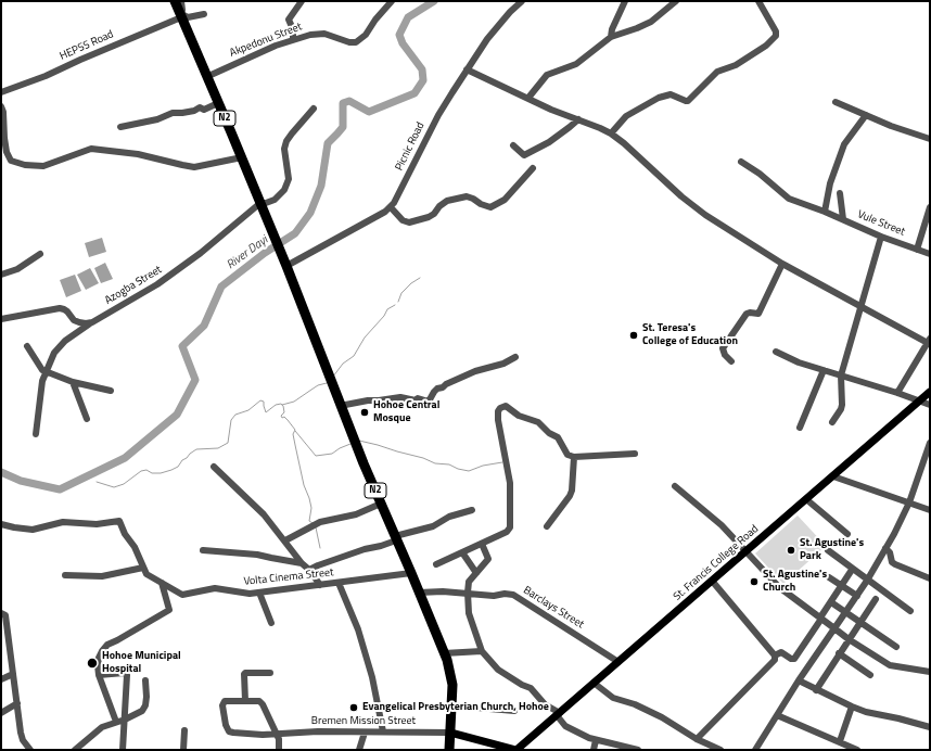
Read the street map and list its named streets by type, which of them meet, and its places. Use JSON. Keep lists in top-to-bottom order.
{
  "streets": {
    "highway": ["N2"],
    "main road": ["St. Francis College Road"],
    "street": [
      "Akpedonu Street",
      "HEPSS Road",
      "Picnic Road",
      "Vule Street",
      "Azogba Street",
      "Volta Cinema Street",
      "Barclays Street",
      "Bremen Mission Street"
    ]
  },
  "crossings": [
    ["Akpedonu Street", "N2"],
    ["HEPSS Road", "N2"],
    ["N2", "Picnic Road"],
    ["N2", "Azogba Street"],
    ["N2", "Volta Cinema Street"],
    ["N2", "Barclays Street"],
    ["N2", "Bremen Mission Street"],
    ["St. Francis College Road", "Barclays Street"]
  ],
  "water": ["River Dayi"],
  "places": [
    "St. Teresa's College of Education",
    "Hohoe Central Mosque",
    "St. Agustine's Park",
    "St. Agustine's Church",
    "Hohoe Municipal Hospital",
    "Evangelical Presbyterian Church, Hohoe"
  ]
}
